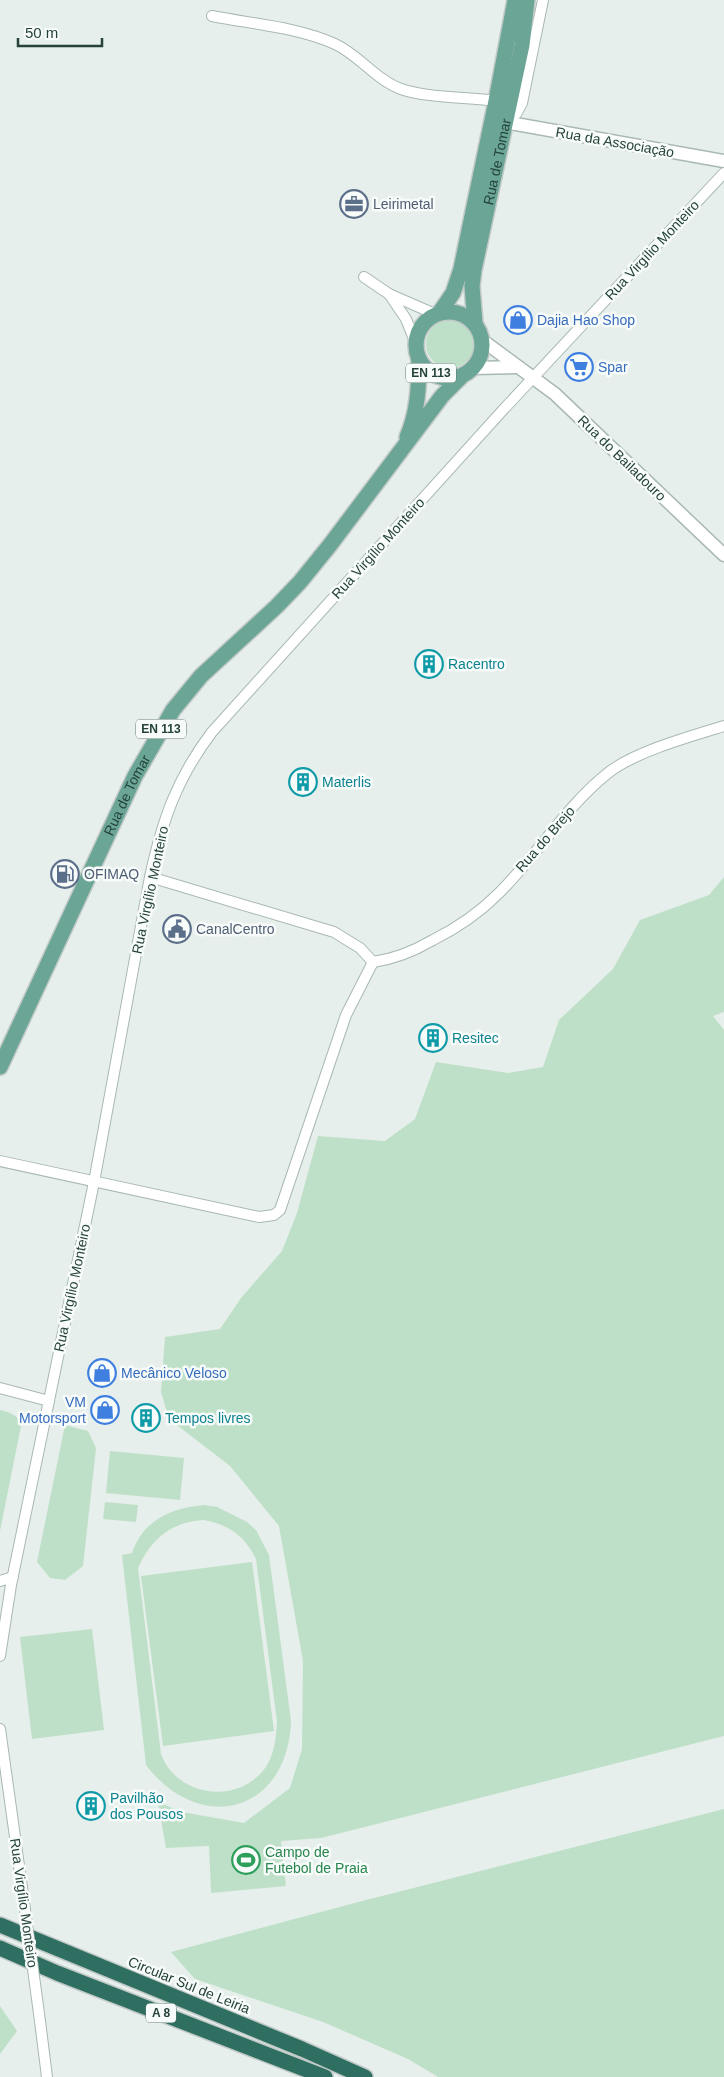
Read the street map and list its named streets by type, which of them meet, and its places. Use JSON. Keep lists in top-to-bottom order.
{
  "streets": {
    "highway": ["Circular Sul de Leiria", "A 8"],
    "main road": ["Rua de Tomar", "EN 113"],
    "street": [
      "Rua da Associação",
      "Rua Virgílio Monteiro",
      "Rua do Bailadouro",
      "Rua do Brejo"
    ]
  },
  "crossings": [
    ["Rua da Associação", "Rua de Tomar"],
    ["Rua de Tomar", "EN 113"],
    ["Rua de Tomar", "Rua do Bailadouro"],
    ["Rua Virgílio Monteiro", "Rua do Bailadouro"],
    ["EN 113", "Rua do Bailadouro"]
  ],
  "places": {
    "office": ["Leirimetal"],
    "shop": ["Dajia Hao Shop", "Mecânico Veloso", "VM Motorsport"],
    "supermarket": ["Spar"],
    "building": [
      "Racentro",
      "Materlis",
      "Resitec",
      "Tempos livres",
      "Pavilhão dos Pousos"
    ],
    "fuel station": ["OFIMAQ"],
    "public building": ["CanalCentro"],
    "sports": ["Campo de Futebol de Praia"]
  },
  "scale_bar": "50 m"
}
